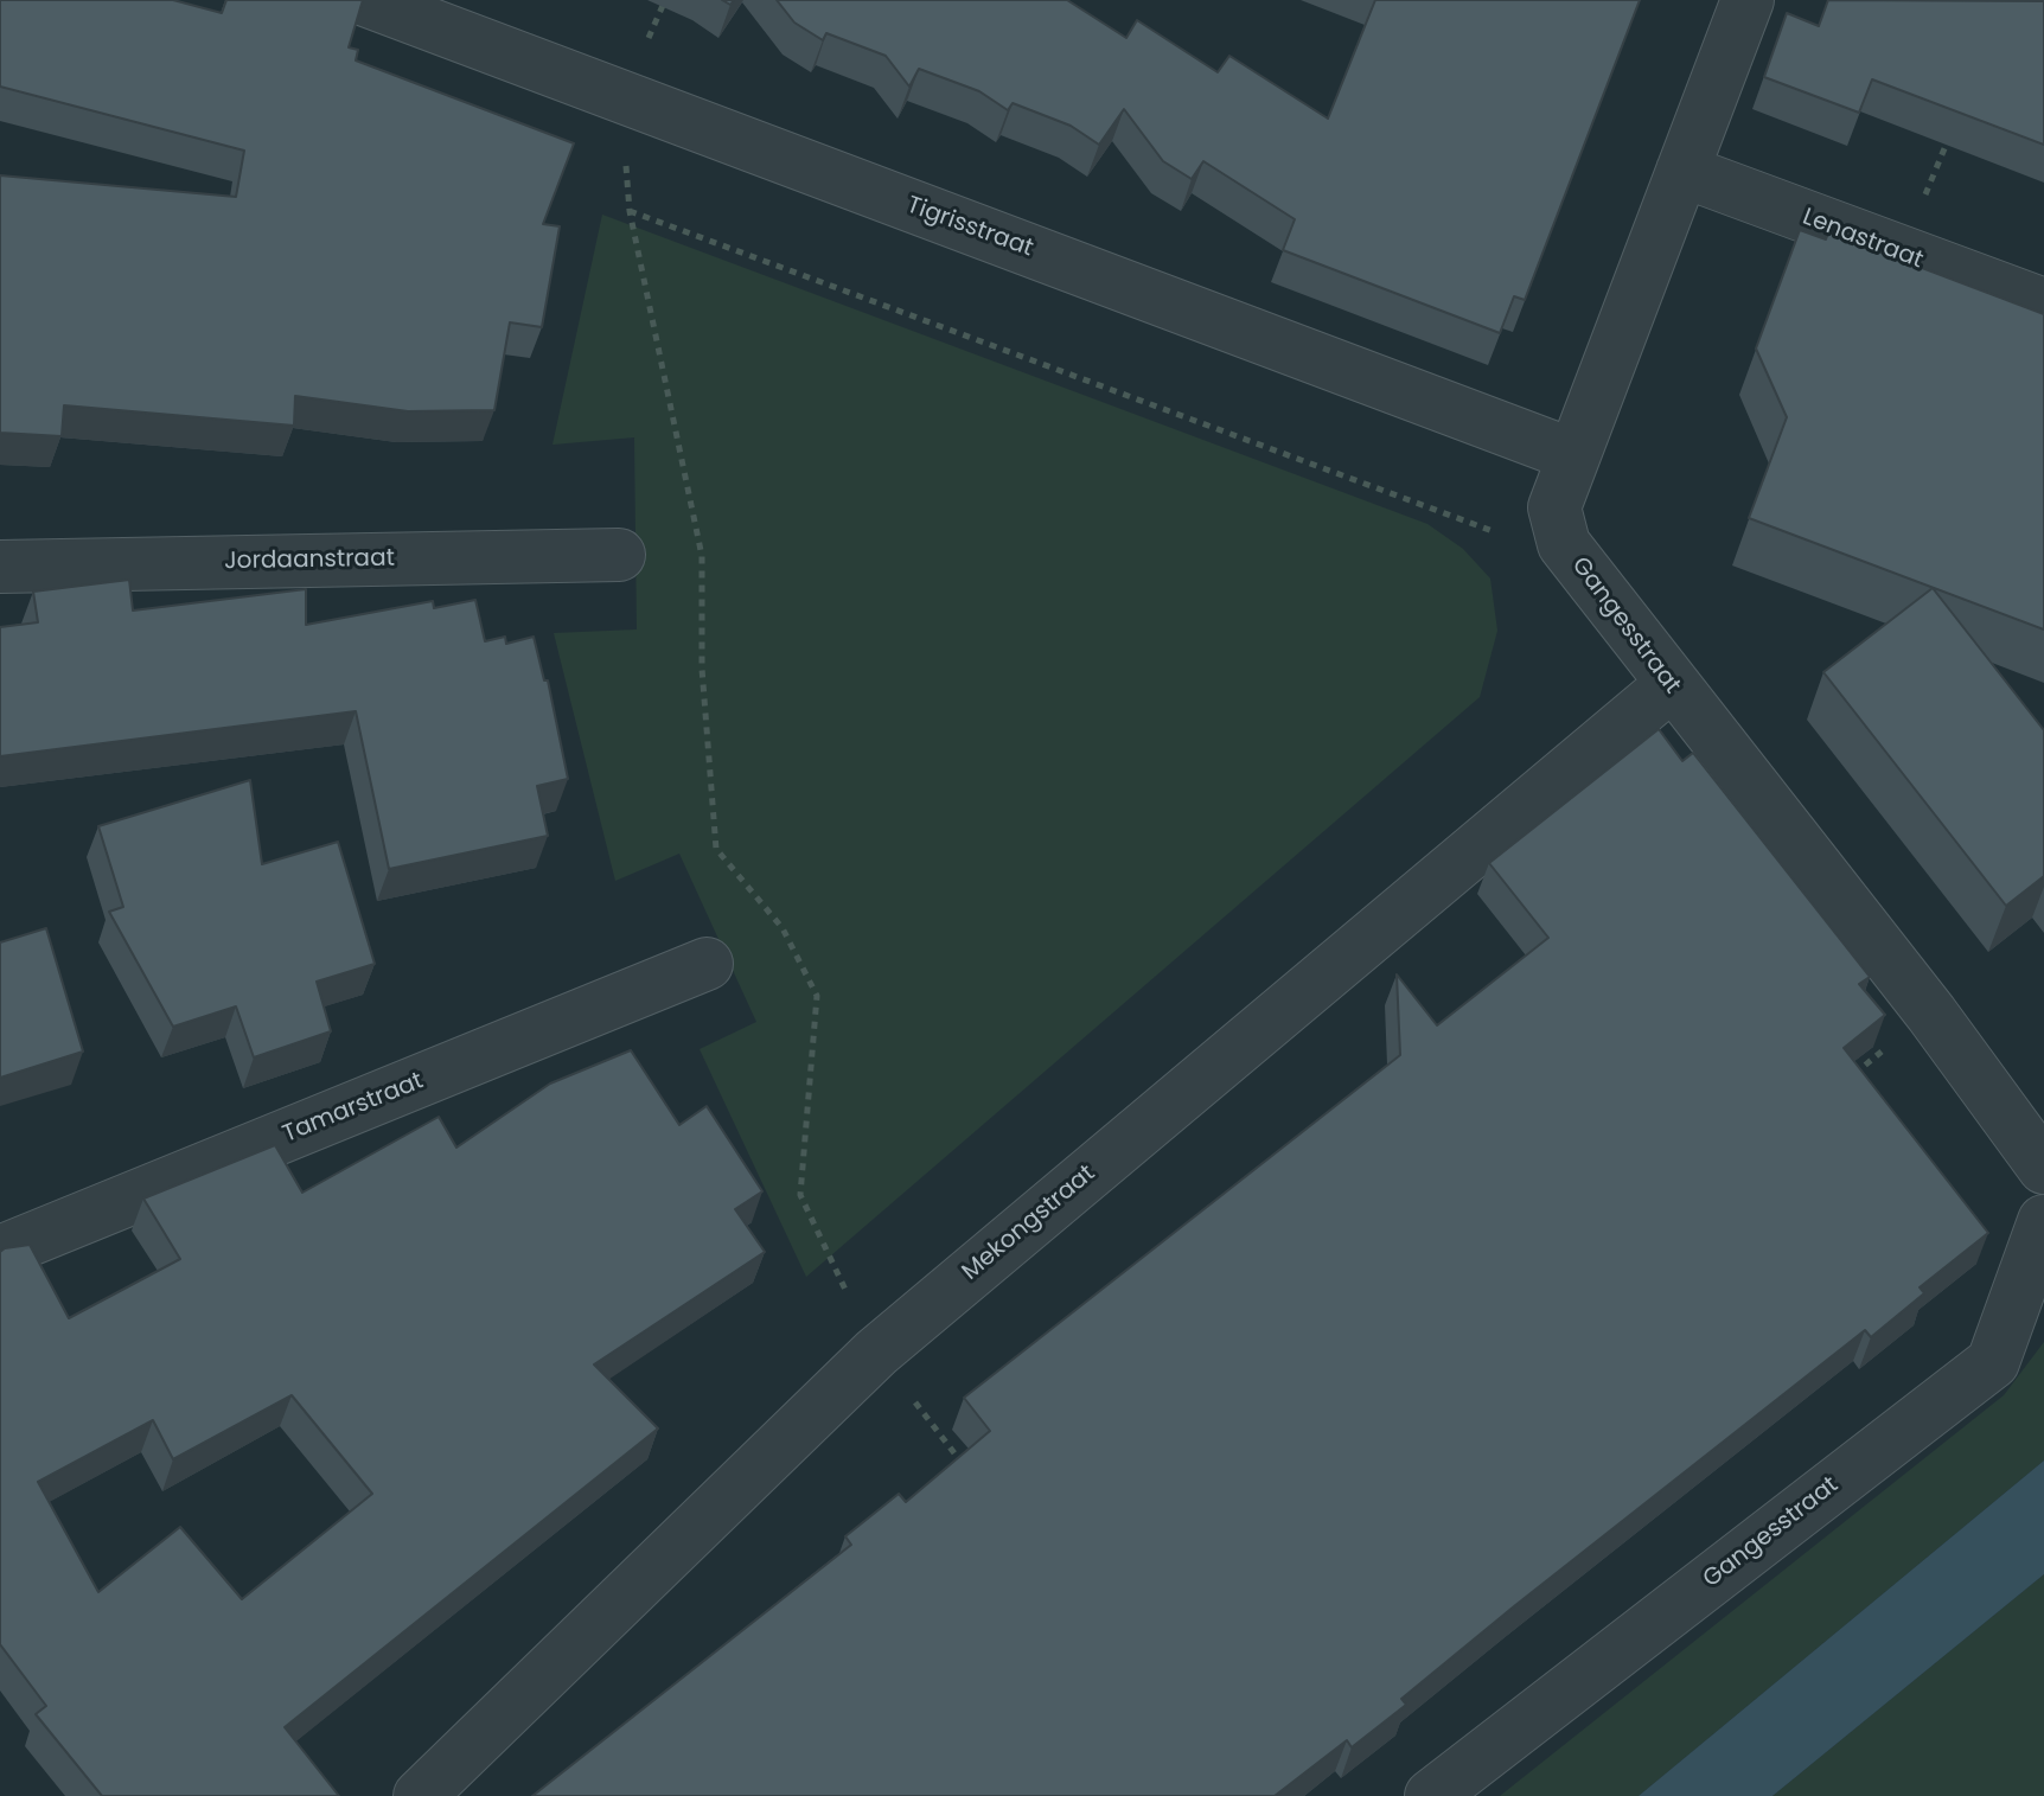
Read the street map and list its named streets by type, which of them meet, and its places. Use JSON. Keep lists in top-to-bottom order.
{
  "streets": {
    "street": [
      "Tigrisstraat",
      "Lenastraat",
      "Jordaanstraat",
      "Gangesstraat",
      "Tamarstraat",
      "Mekongstraat"
    ]
  },
  "crossings": [
    ["Tigrisstraat", "Gangesstraat"],
    ["Lenastraat", "Gangesstraat"],
    ["Gangesstraat", "Mekongstraat"]
  ]
}
